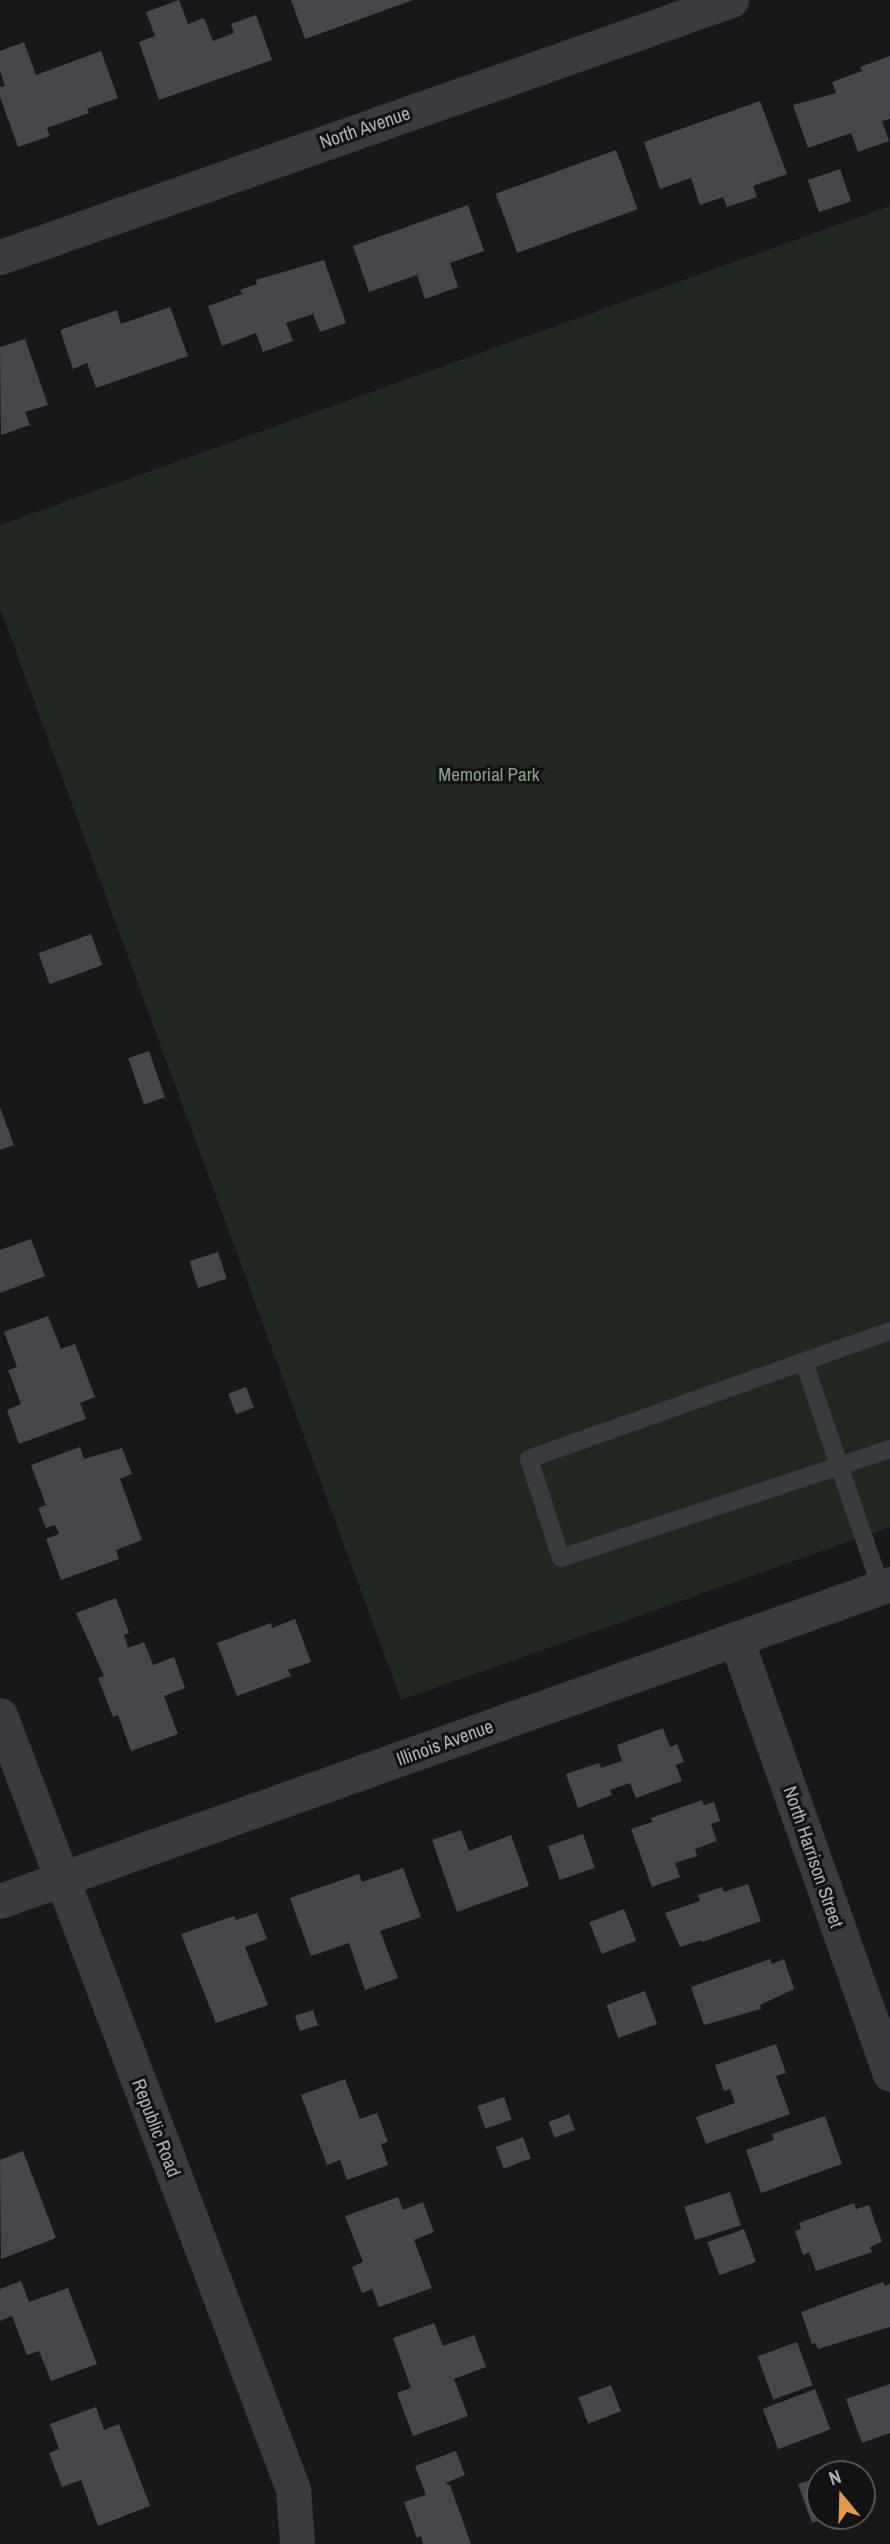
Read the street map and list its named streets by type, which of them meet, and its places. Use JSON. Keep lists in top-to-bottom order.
{
  "streets": {
    "street": [
      "North Avenue",
      "Illinois Avenue",
      "North Harrison Street",
      "Republic Road"
    ]
  },
  "crossings": [
    ["Illinois Avenue", "North Harrison Street"],
    ["Illinois Avenue", "Republic Road"]
  ],
  "parks": ["Memorial Park"],
  "north": "top"
}
